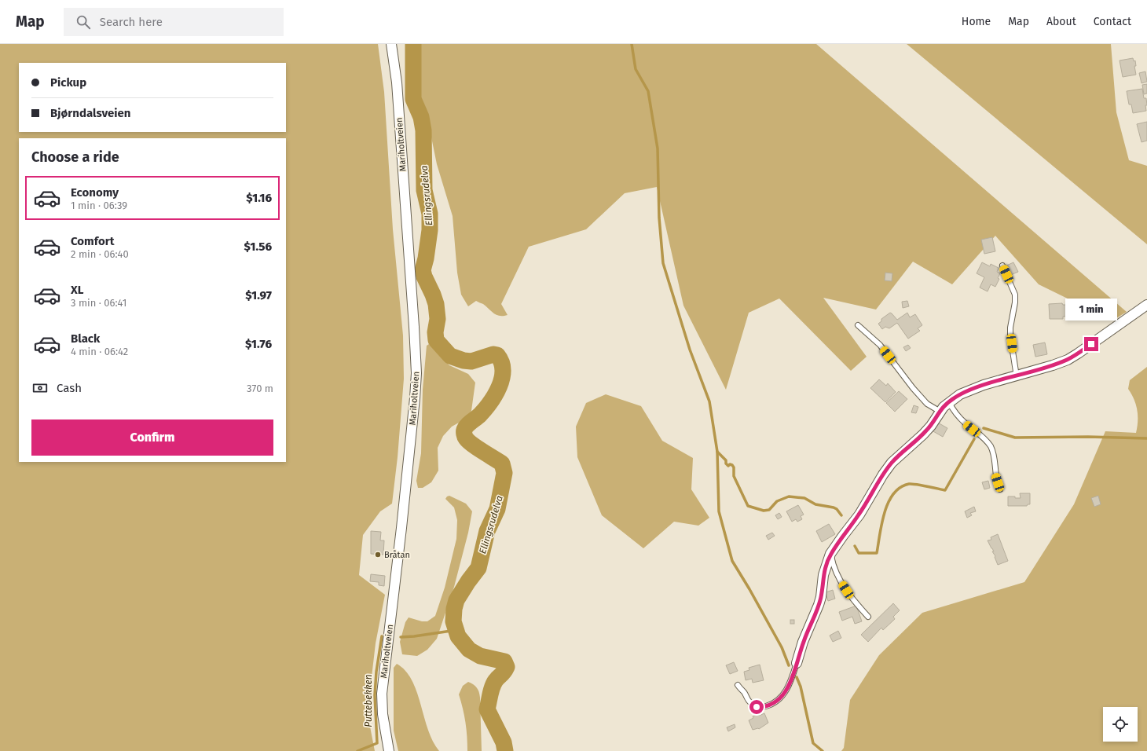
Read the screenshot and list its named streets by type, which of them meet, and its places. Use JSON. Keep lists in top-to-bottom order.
{
  "streets": {
    "street": ["Mariholtveien"]
  },
  "water": ["Ellingsrudelva", "Puttebekken"],
  "places": ["Bråtan"],
  "page": {
    "header": "Map",
    "search": "Search here",
    "nav": [
      "Home",
      "Map",
      "About",
      "Contact"
    ],
    "banner": ["Pickup", "Bjørndalsveien"],
    "heading": "Choose a ride",
    "list": [
      {
        "name": "Economy",
        "note": "1 min · 06:39",
        "value": "$1.16"
      },
      {
        "name": "Comfort",
        "note": "2 min · 06:40",
        "value": "$1.56"
      },
      {
        "name": "XL",
        "note": "3 min · 06:41",
        "value": "$1.97"
      },
      {
        "name": "Black",
        "note": "4 min · 06:42",
        "value": "$1.76"
      }
    ],
    "bubble": "1 min",
    "pay": ["Cash", "370 m"],
    "buttons": "Confirm"
  }
}
